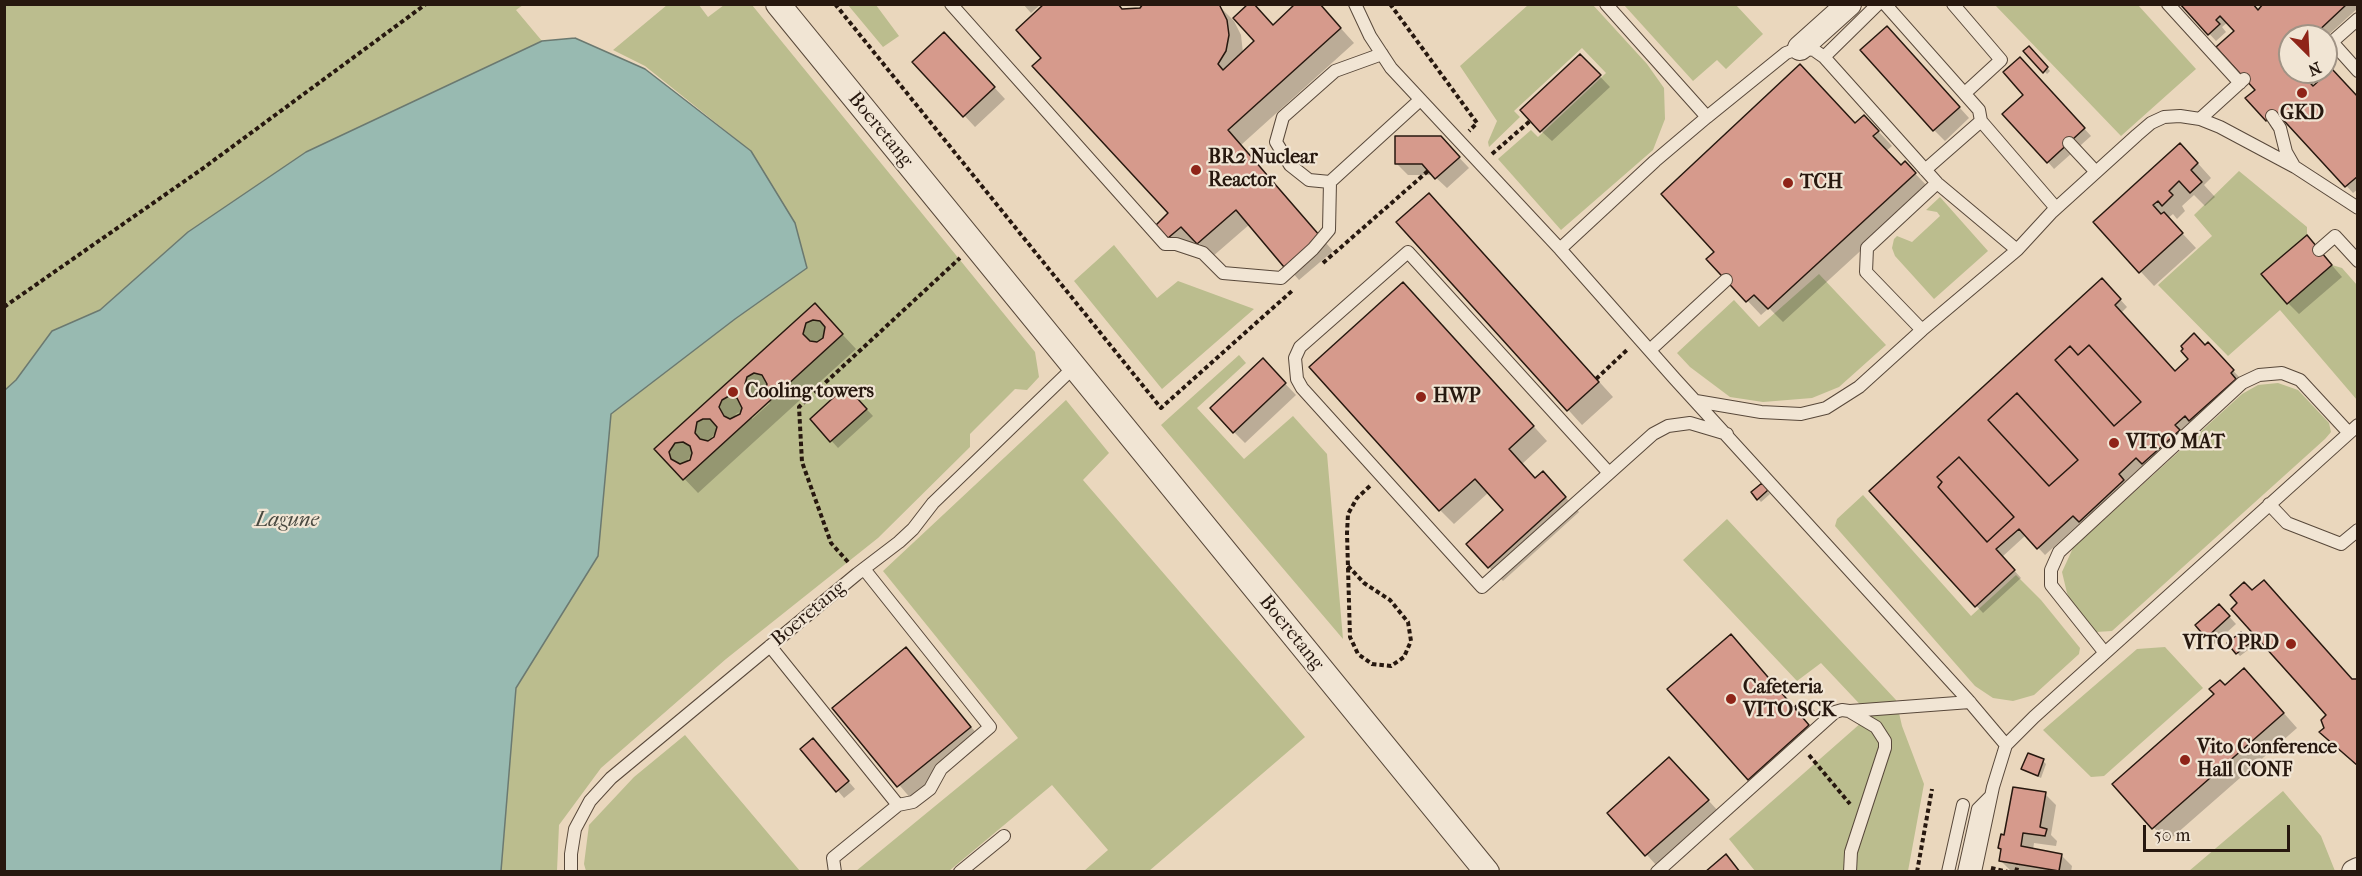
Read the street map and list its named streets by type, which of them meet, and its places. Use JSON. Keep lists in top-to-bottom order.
{
  "streets": {
    "street": ["Boeretang"]
  },
  "water": ["Lagune"],
  "places": [
    "GKD",
    "BR2 Nuclear Reactor",
    "TCH",
    "Cooling towers",
    "HWP",
    "VITO MAT",
    "VITO PRD",
    "Cafeteria VITO SCK",
    "Vito Conference Hall CONF"
  ],
  "scale_bar": "50 m",
  "north": "bottom right"
}
